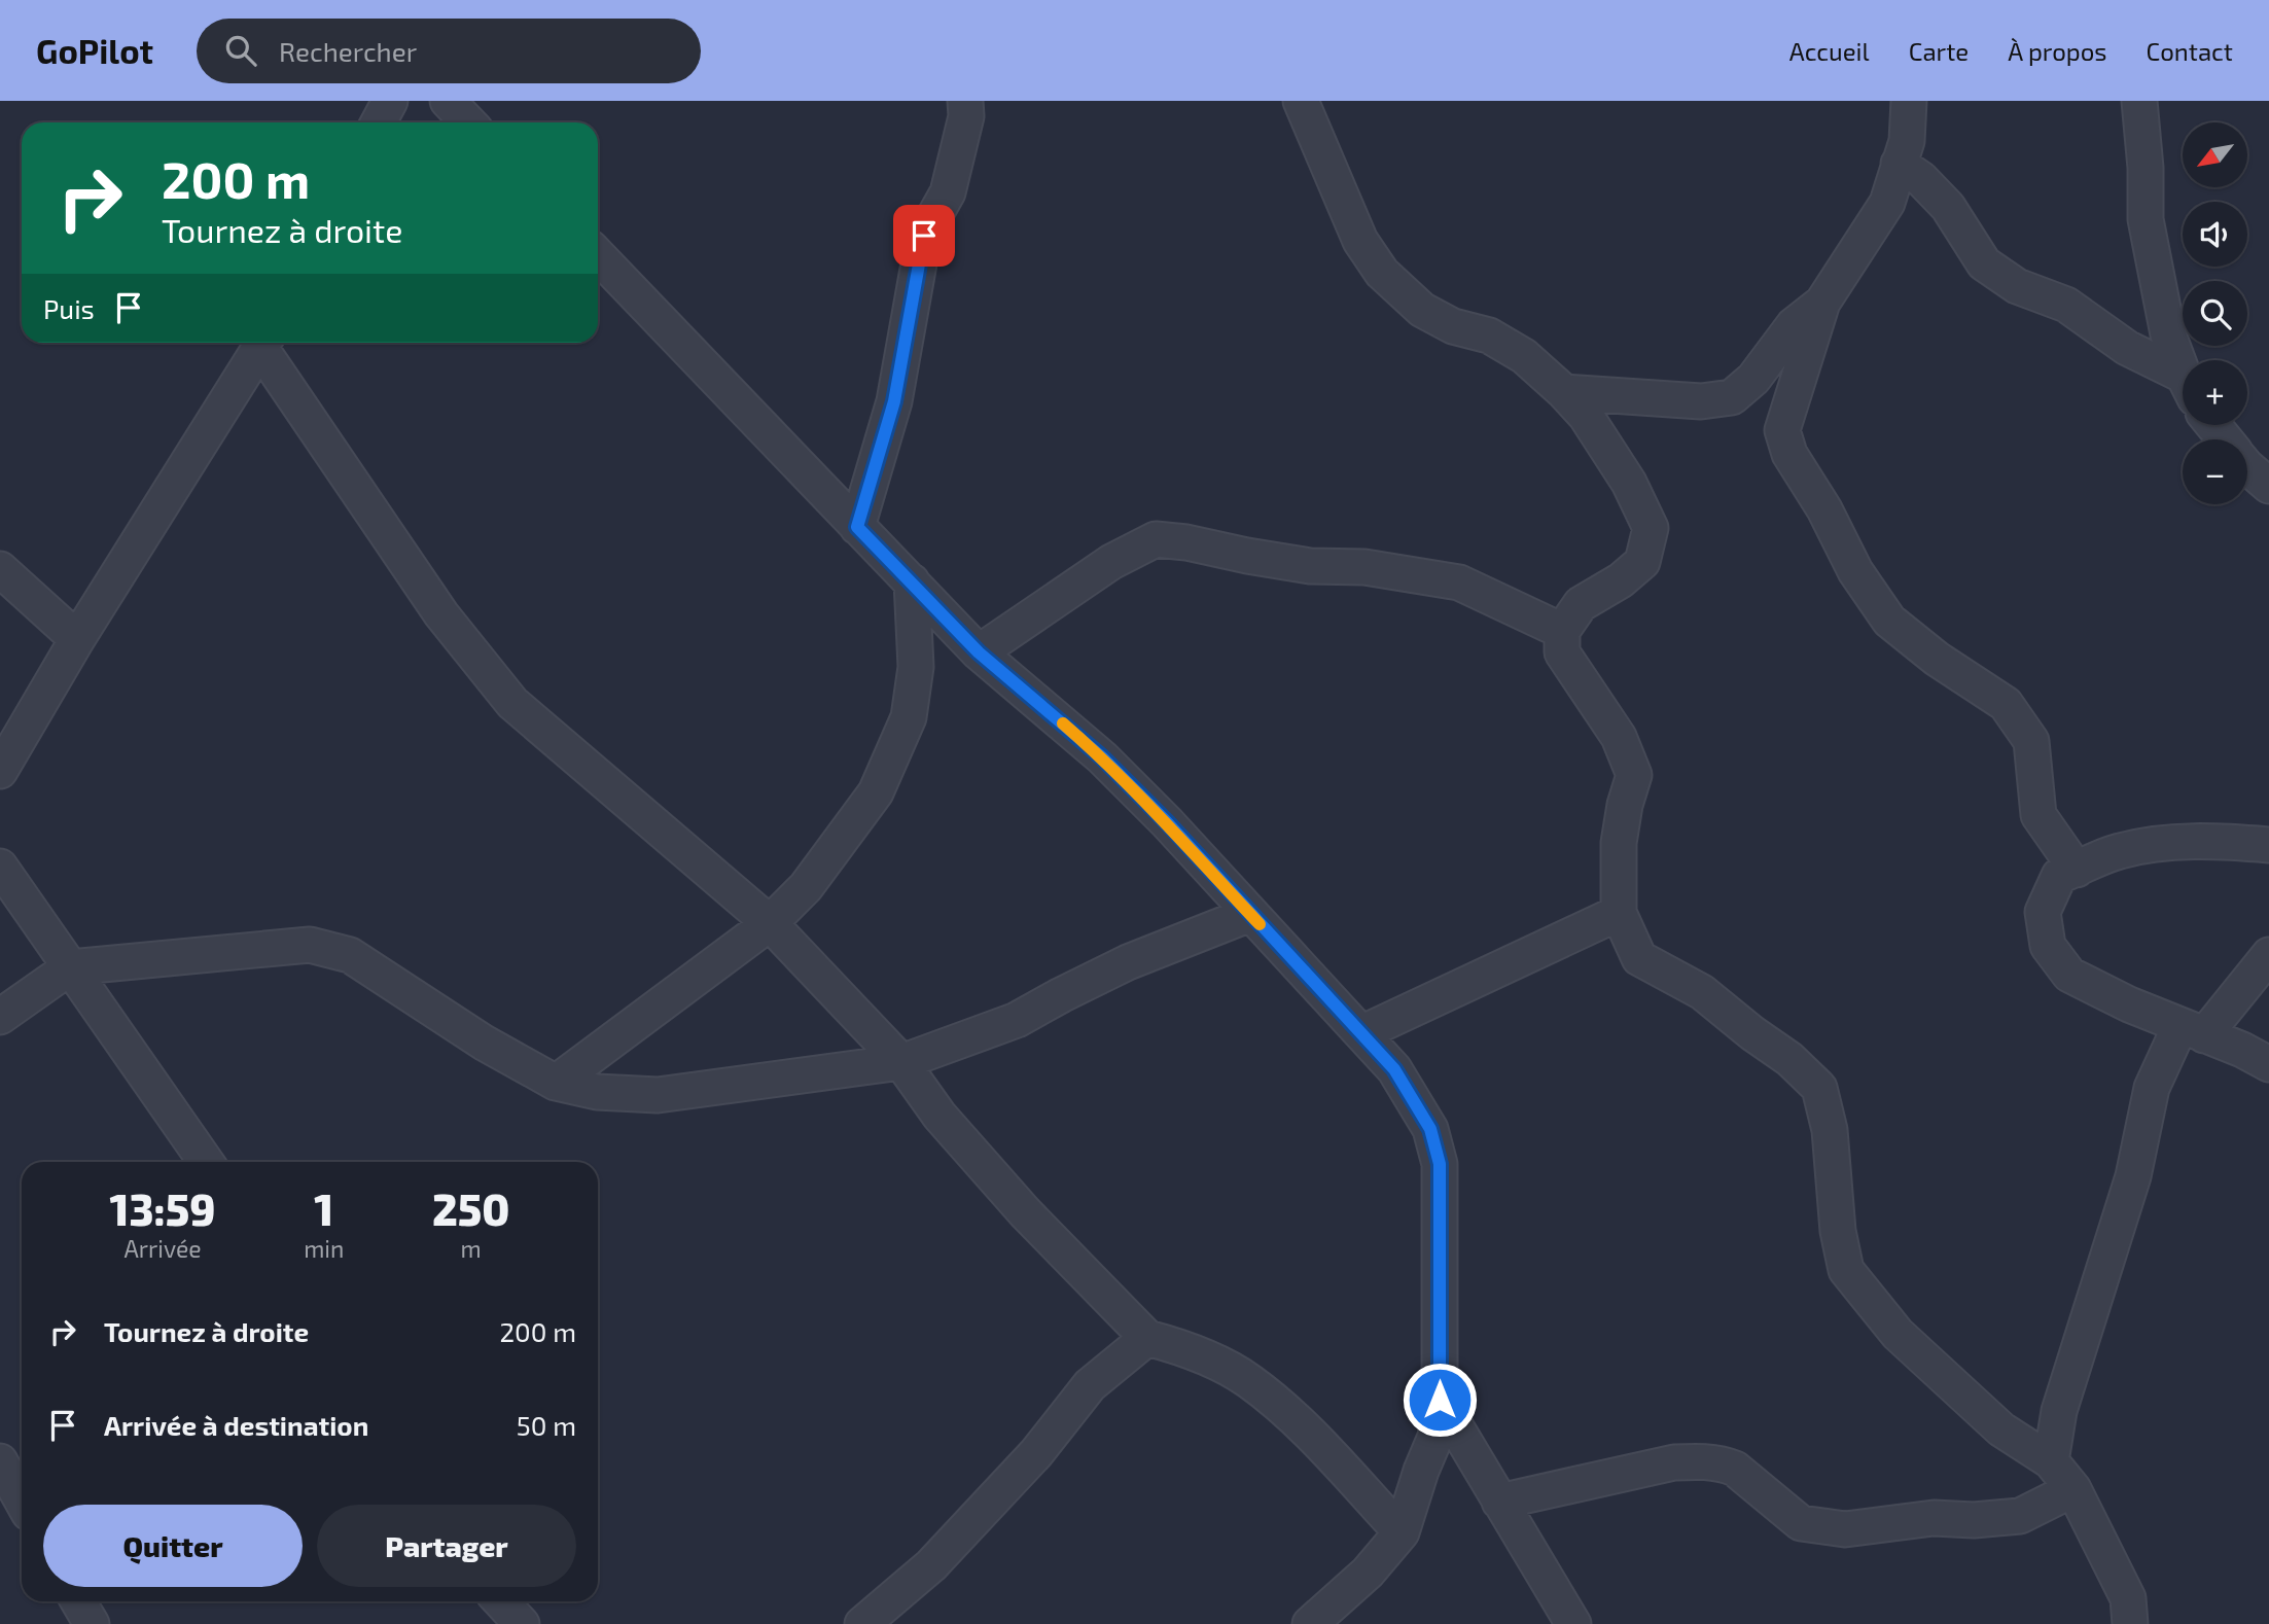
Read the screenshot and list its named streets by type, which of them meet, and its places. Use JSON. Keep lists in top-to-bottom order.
{
  "north": "bottom left",
  "page": {
    "header": "GoPilot",
    "search": "Rechercher",
    "nav": [
      "Accueil",
      "Carte",
      "À propos",
      "Contact"
    ],
    "map_buttons": ["+", "−"],
    "turn": ["200 m", "Tournez à droite"],
    "then": "Puis",
    "eta": [
      "13:59",
      "Arrivée",
      "1",
      "min",
      "250",
      "m"
    ],
    "list": [
      {
        "name": "Tournez à droite",
        "value": "200 m"
      },
      {
        "name": "Arrivée à destination",
        "value": "50 m"
      }
    ],
    "buttons": ["Quitter", "Partager"]
  }
}
